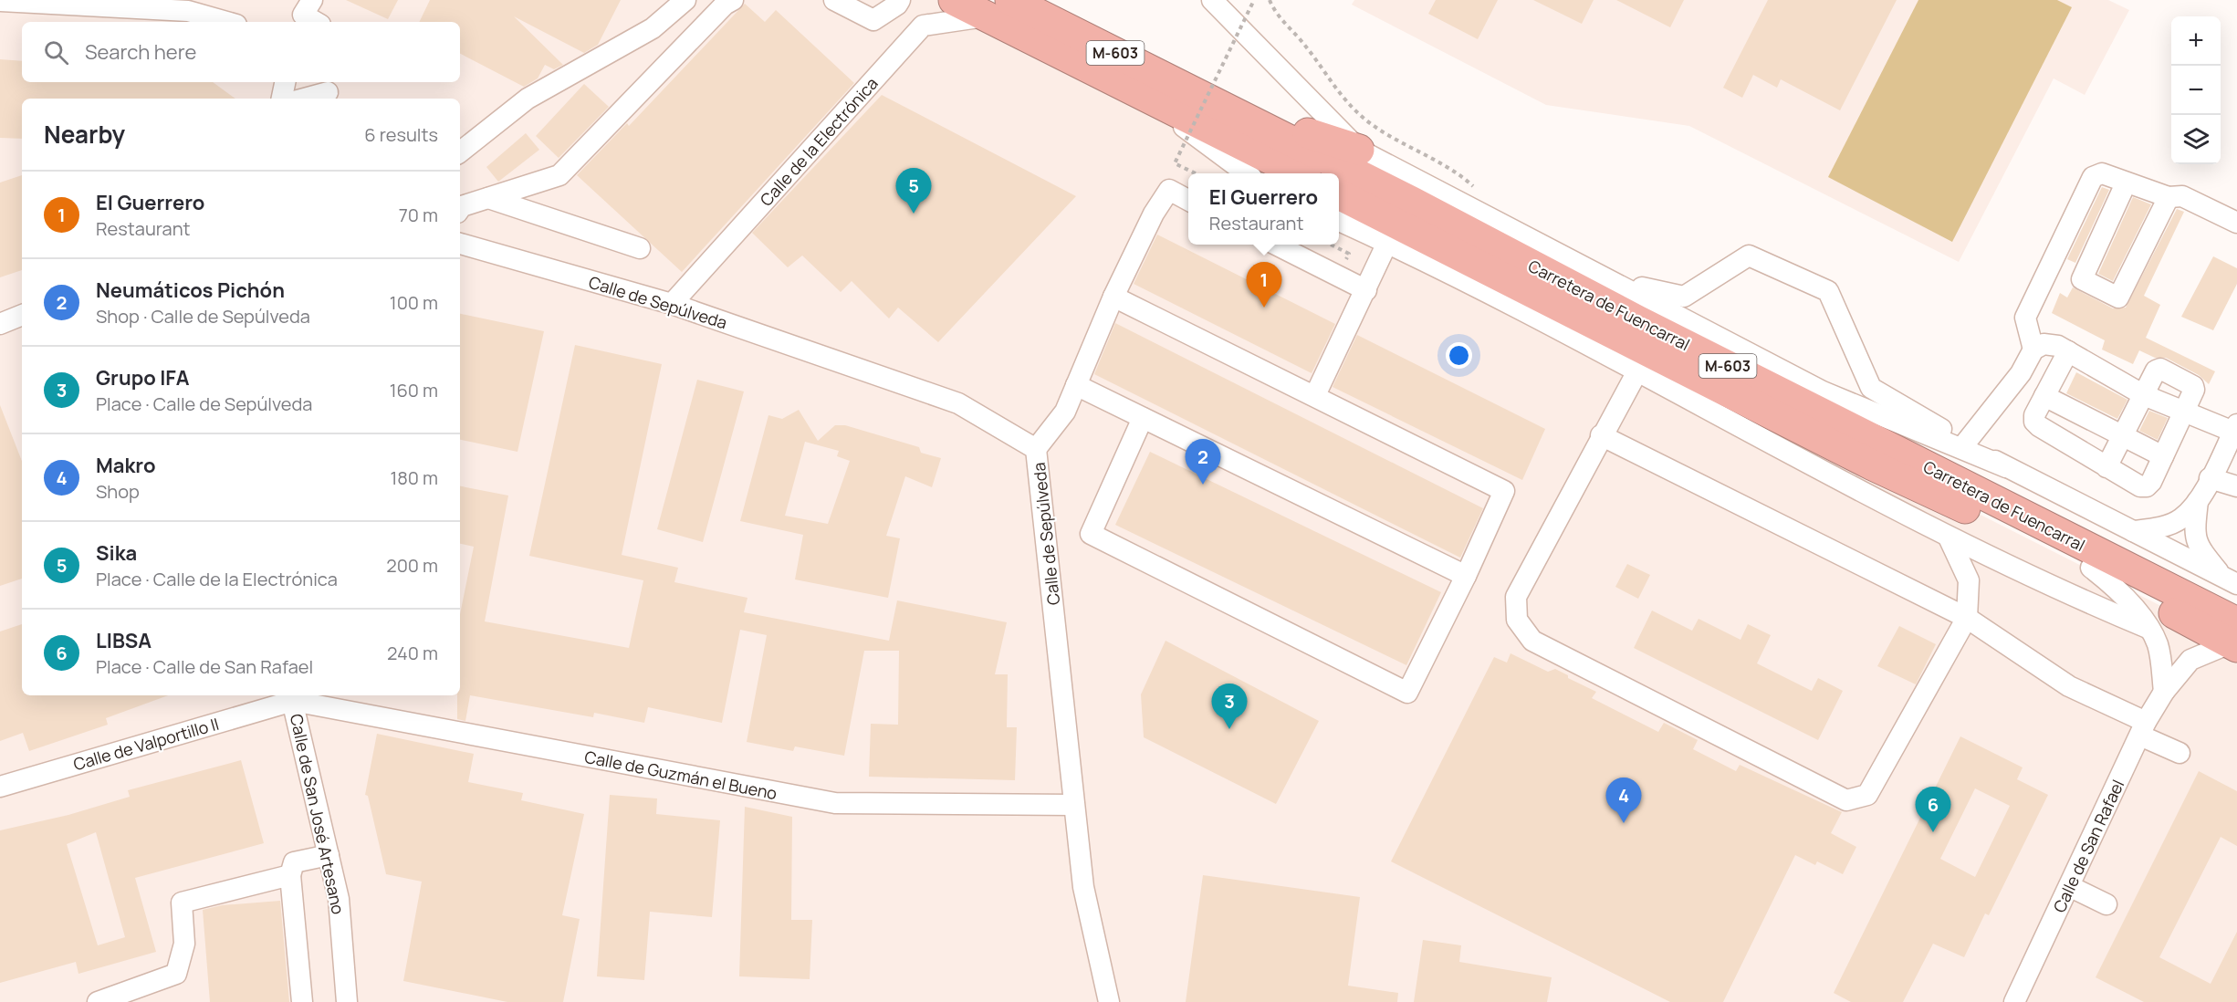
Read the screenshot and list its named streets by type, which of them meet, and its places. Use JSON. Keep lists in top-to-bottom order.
{
  "streets": {
    "highway": ["M-603", "Carretera de Fuencarral"],
    "street": [
      "Calle de la Electrónica",
      "Calle de Sepúlveda",
      "Calle de Valportillo II",
      "Calle de Guzmán el Bueno",
      "Calle de San José Artesano",
      "Calle de San Rafael"
    ]
  },
  "crossings": [
    ["M-603", "Calle de la Electrónica"],
    ["Calle de la Electrónica", "Calle de Sepúlveda"],
    ["Calle de Sepúlveda", "Calle de Guzmán el Bueno"],
    ["Carretera de Fuencarral", "Calle de San Rafael"],
    ["Calle de Valportillo II", "Calle de Guzmán el Bueno"],
    ["Calle de Valportillo II", "Calle de San José Artesano"],
    ["Calle de Guzmán el Bueno", "Calle de San José Artesano"]
  ],
  "page": {
    "map_buttons": ["+", "−"],
    "search": "Search here",
    "heading": ["Nearby", "6 results"],
    "pins": [
      "5",
      "1",
      "2",
      "3",
      "4",
      "6"
    ],
    "list": [
      {
        "mark": "1",
        "name": "El Guerrero",
        "note": "Restaurant",
        "value": "70 m"
      },
      {
        "mark": "2",
        "name": "Neumáticos Pichón",
        "note": "Shop · Calle de Sepúlveda",
        "value": "100 m"
      },
      {
        "mark": "3",
        "name": "Grupo IFA",
        "note": "Place · Calle de Sepúlveda",
        "value": "160 m"
      },
      {
        "mark": "4",
        "name": "Makro",
        "note": "Shop",
        "value": "180 m"
      },
      {
        "mark": "5",
        "name": "Sika",
        "note": "Place · Calle de la Electrónica",
        "value": "200 m"
      },
      {
        "mark": "6",
        "name": "LIBSA",
        "note": "Place · Calle de San Rafael",
        "value": "240 m"
      }
    ],
    "popup": ["El Guerrero", "Restaurant"]
  }
}
